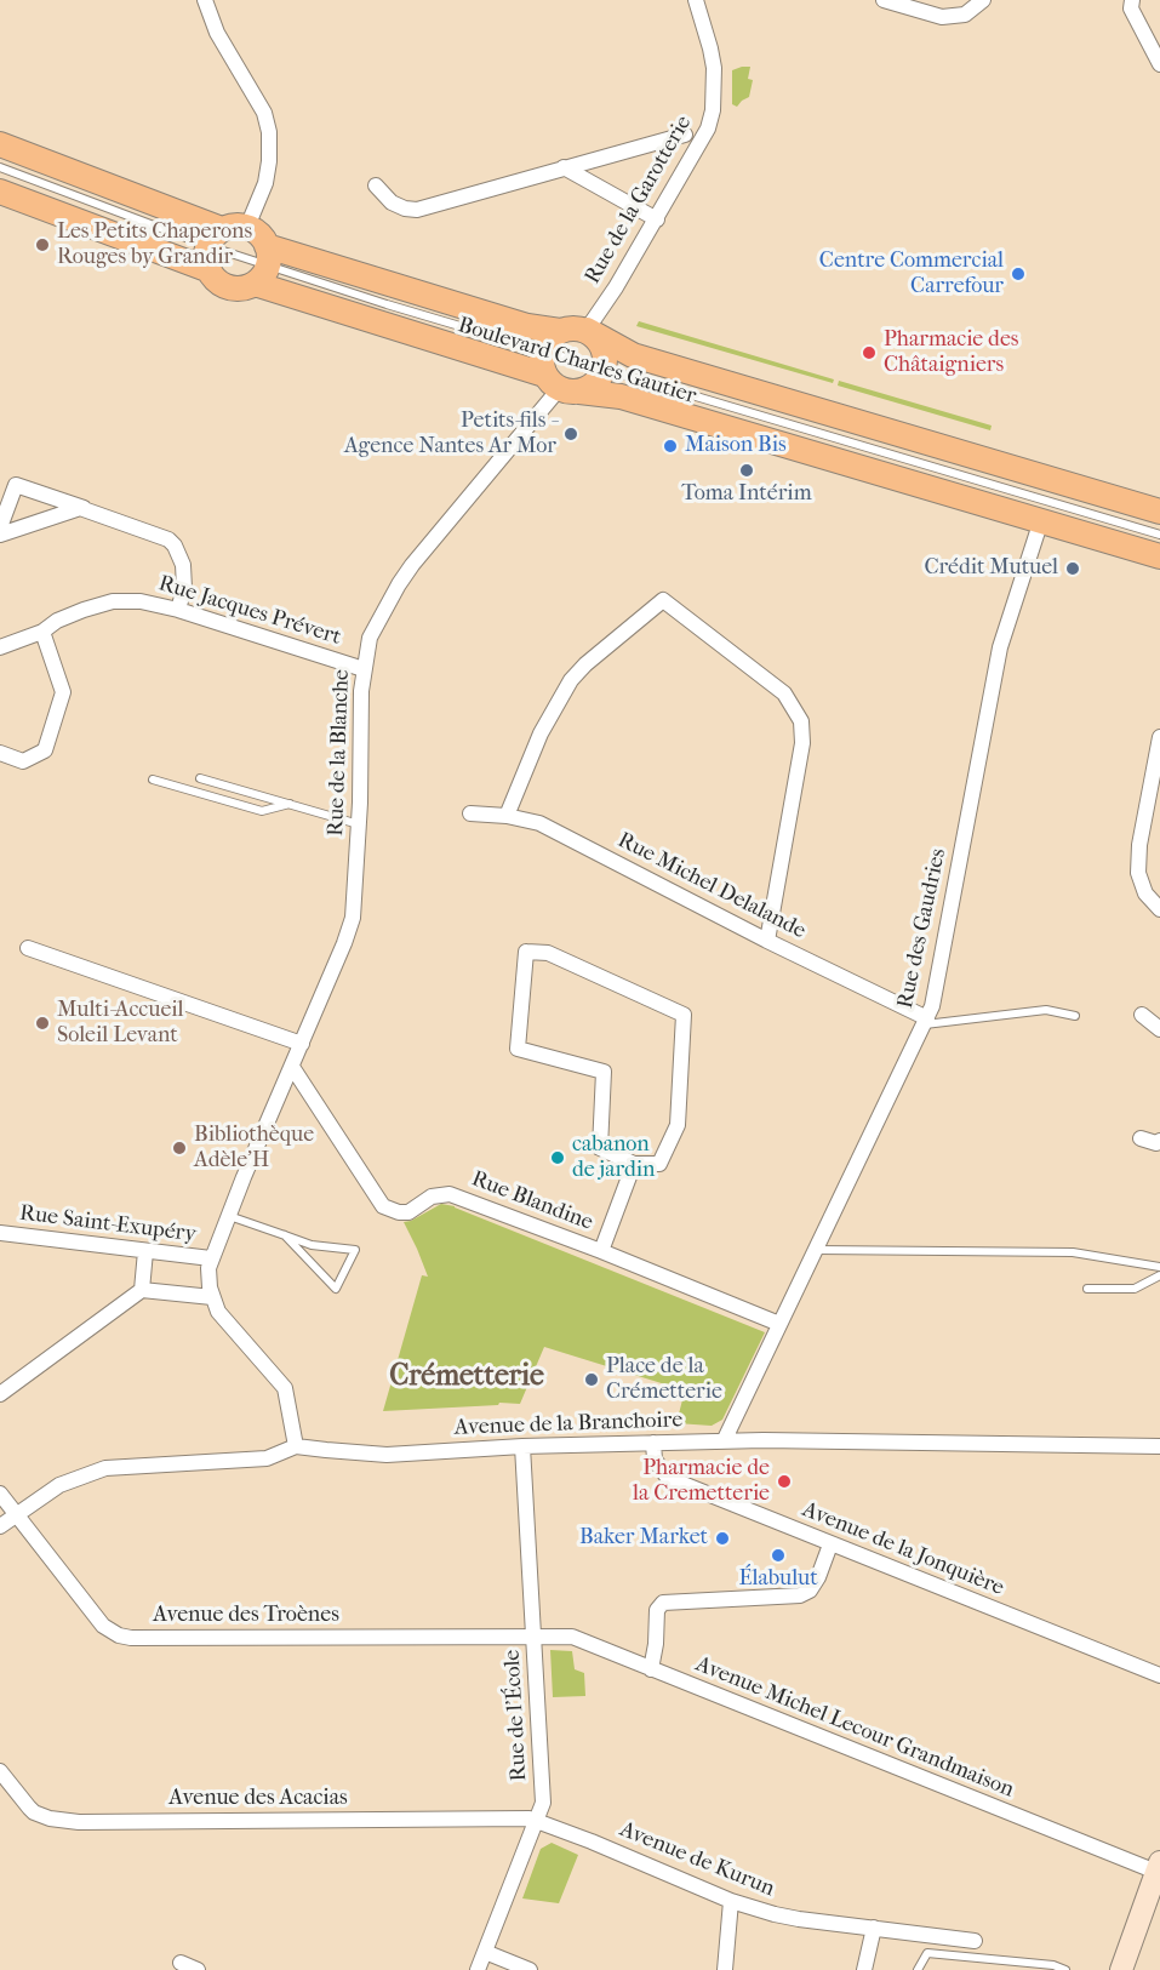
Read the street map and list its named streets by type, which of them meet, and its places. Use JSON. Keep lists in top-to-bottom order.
{
  "streets": {
    "main road": ["Boulevard Charles Gautier"],
    "street": [
      "Rue de la Garotterie",
      "Rue Jacques Prévert",
      "Rue de la Blanche",
      "Rue Michel Delalande",
      "Rue des Gaudries",
      "Rue Blandine",
      "Rue Saint-Exupéry",
      "Avenue de la Branchoire",
      "Avenue de la Jonquière",
      "Avenue des Troènes",
      "Rue de l'École",
      "Avenue Michel Lecour Grandmaison",
      "Avenue des Acacias",
      "Avenue de Kurun"
    ]
  },
  "crossings": [
    ["Rue de la Garotterie", "Boulevard Charles Gautier"],
    ["Boulevard Charles Gautier", "Rue de la Blanche"],
    ["Boulevard Charles Gautier", "Rue des Gaudries"],
    ["Rue Jacques Prévert", "Rue de la Blanche"],
    ["Rue de la Blanche", "Rue Blandine"],
    ["Rue de la Blanche", "Rue Saint-Exupéry"],
    ["Rue de la Blanche", "Avenue de la Branchoire"],
    ["Rue Michel Delalande", "Rue des Gaudries"],
    ["Rue des Gaudries", "Rue Blandine"],
    ["Rue des Gaudries", "Avenue de la Branchoire"],
    ["Avenue de la Branchoire", "Avenue de la Jonquière"],
    ["Avenue de la Branchoire", "Rue de l'École"],
    ["Avenue des Troènes", "Rue de l'École"],
    ["Avenue des Troènes", "Avenue Michel Lecour Grandmaison"],
    ["Rue de l'École", "Avenue Michel Lecour Grandmaison"],
    ["Rue de l'École", "Avenue des Acacias"],
    ["Rue de l'École", "Avenue de Kurun"],
    ["Avenue des Acacias", "Avenue de Kurun"]
  ],
  "districts": ["Crémetterie"],
  "places": [
    "Les Petits Chaperons Rouges by Grandir",
    "Centre Commercial Carrefour",
    "Pharmacie des Châtaigniers",
    "Petits-fils - Agence Nantes Ar Mor",
    "Maison Bis",
    "Toma Intérim",
    "Crédit Mutuel",
    "Multi-Accueil Soleil Levant",
    "Bibliothèque Adèle'H",
    "cabanon de jardin",
    "Place de la Crémetterie",
    "Pharmacie de la Cremetterie",
    "Baker Market",
    "Élabulut"
  ]
}
